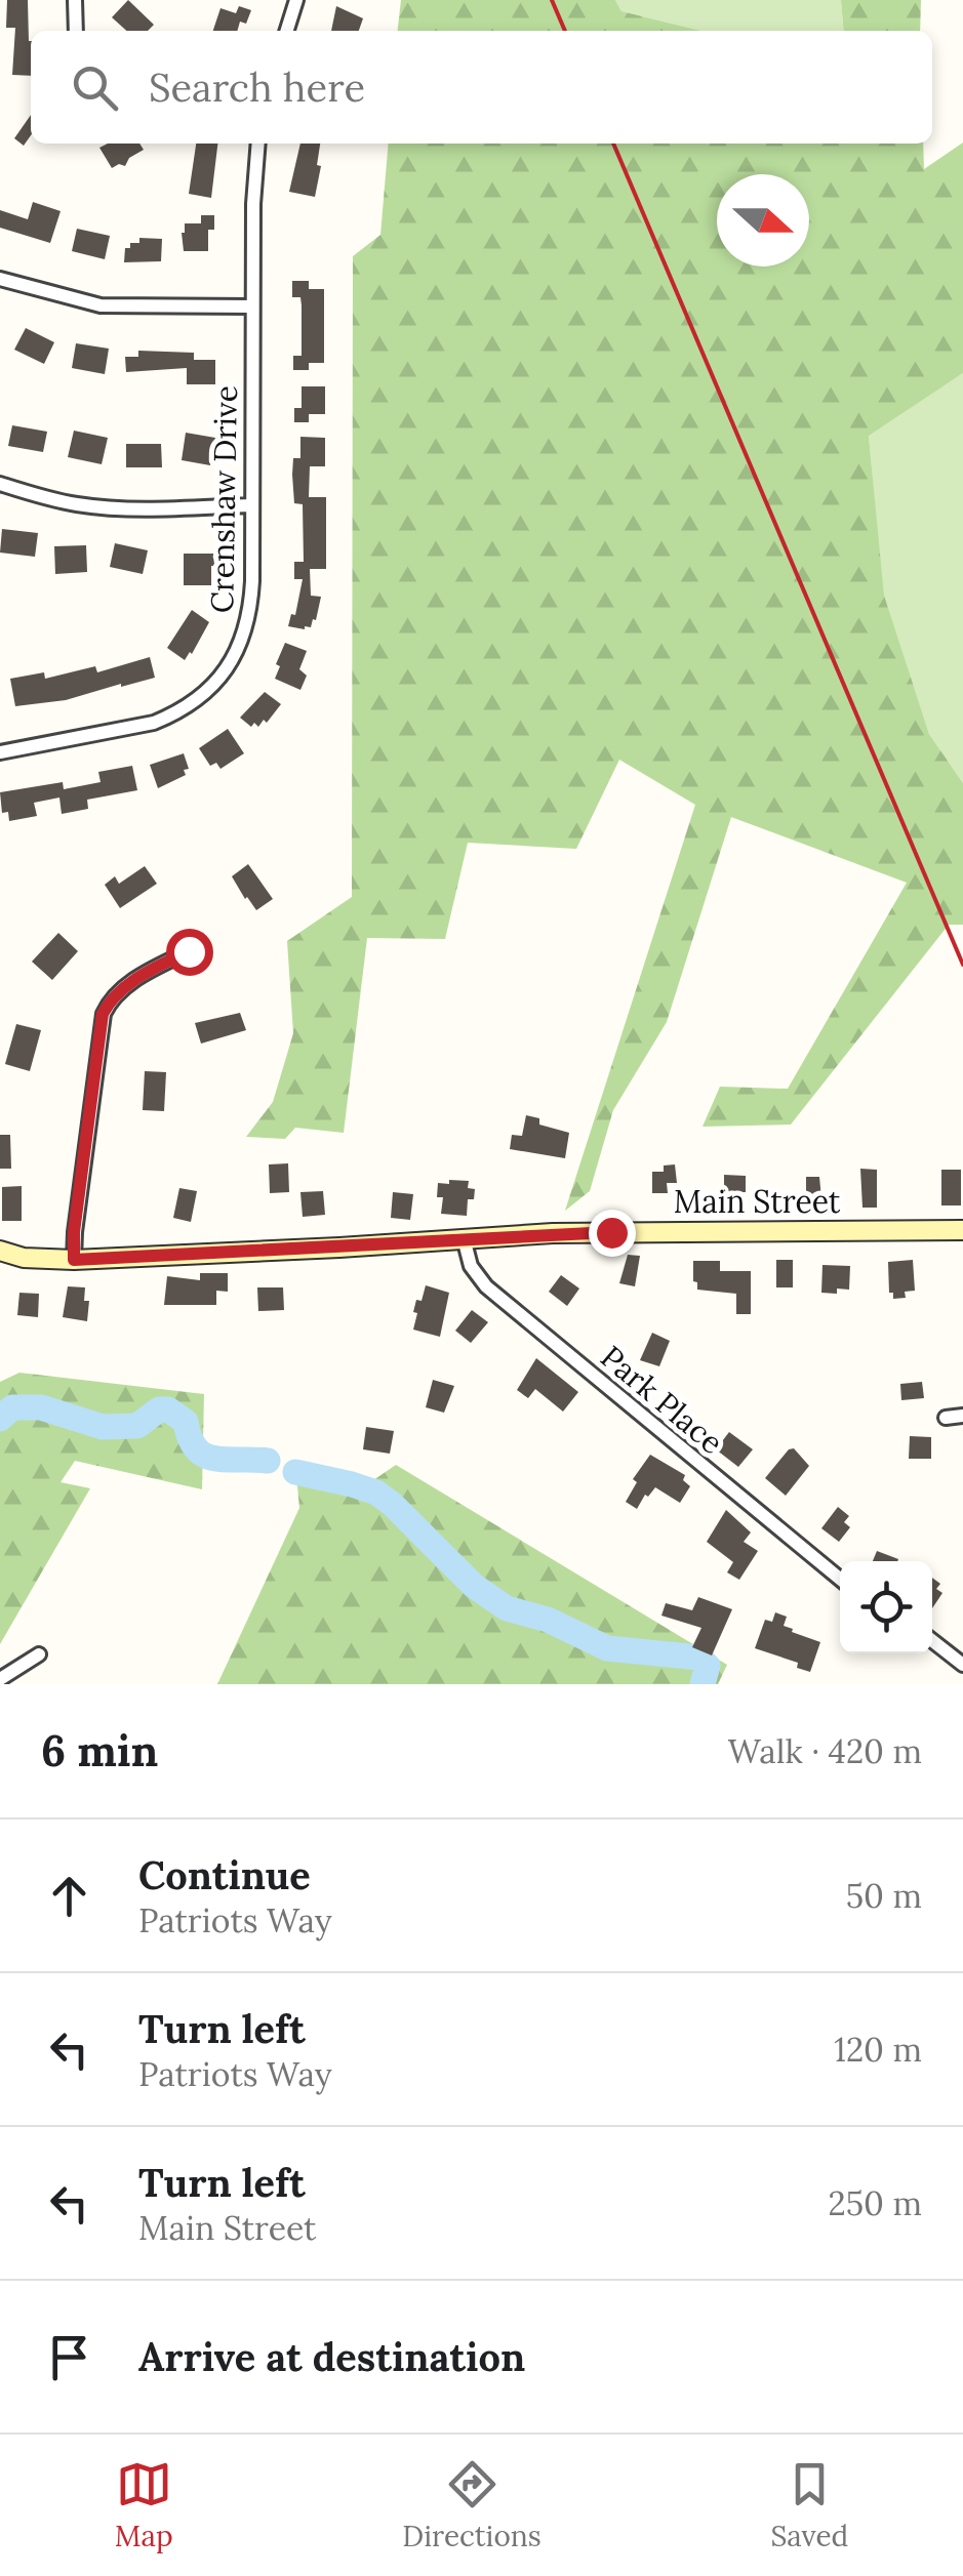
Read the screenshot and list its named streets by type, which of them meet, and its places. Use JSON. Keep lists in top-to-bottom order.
{
  "streets": {
    "street": ["Crenshaw Drive", "Main Street", "Park Place"]
  },
  "crossings": [
    ["Main Street", "Park Place"]
  ],
  "north": "right",
  "page": {
    "search": "Search here",
    "heading": ["6 min", "Walk · 420 m"],
    "list": [
      ["Continue", "Patriots Way", "50 m"],
      ["Turn left", "Patriots Way", "120 m"],
      ["Turn left", "Main Street", "250 m"],
      "Arrive at destination"
    ],
    "nav": ["Map", "Directions", "Saved"]
  }
}
